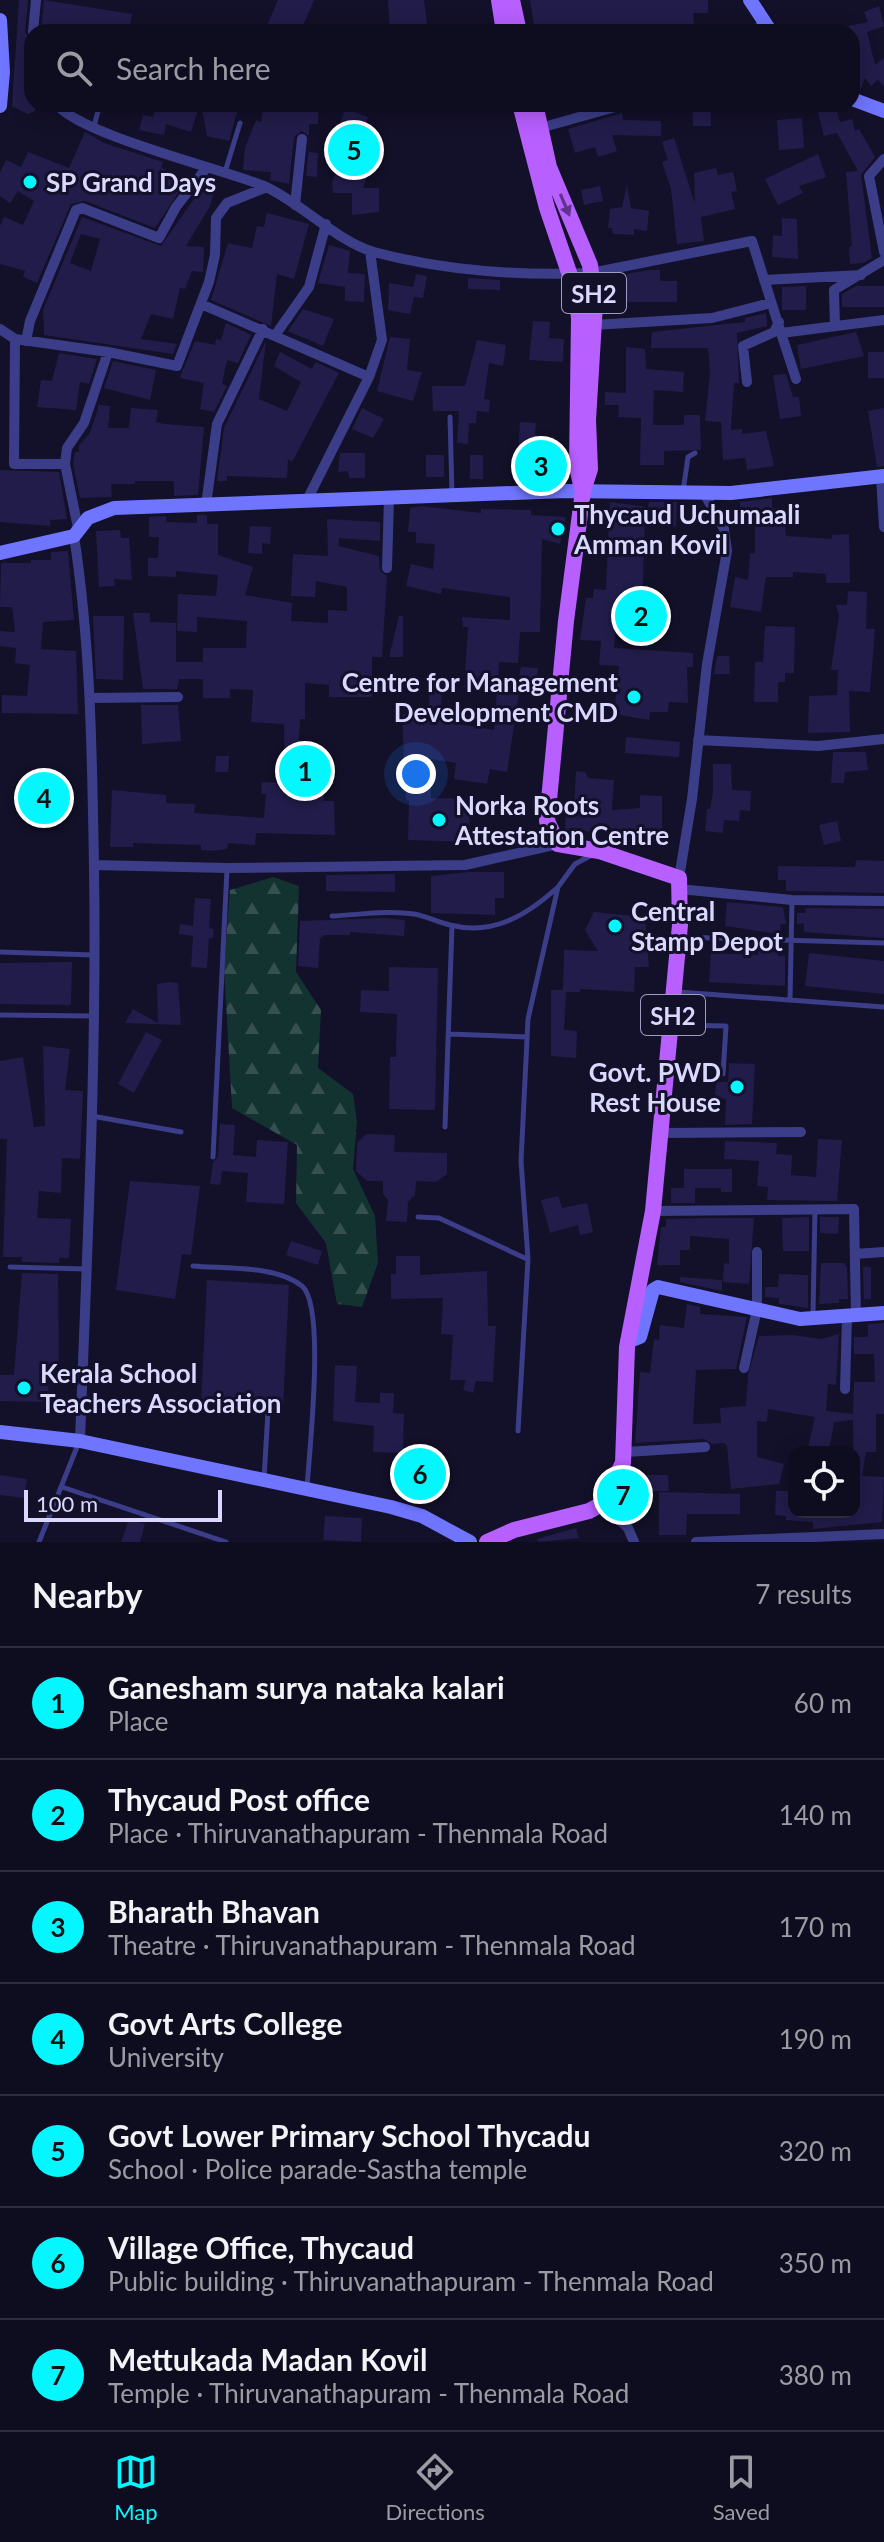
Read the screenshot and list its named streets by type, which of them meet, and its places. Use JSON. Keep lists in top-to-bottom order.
{
  "streets": {
    "main road": ["SH2"]
  },
  "places": [
    "SP Grand Days",
    "Thycaud Uchumaali Amman Kovil",
    "Centre for Management Development CMD",
    "Norka Roots Attestation Centre",
    "Central Stamp Depot",
    "Govt. PWD Rest House",
    "Kerala School Teachers Association"
  ],
  "scale_bar": "100 m",
  "page": {
    "search": "Search here",
    "pins": [
      "5",
      "3",
      "2",
      "1",
      "4",
      "6",
      "7"
    ],
    "scale": "100 m",
    "heading": ["Nearby", "7 results"],
    "list": [
      {
        "mark": "1",
        "name": "Ganesham surya nataka kalari",
        "note": "Place",
        "value": "60 m"
      },
      {
        "mark": "2",
        "name": "Thycaud Post office",
        "note": "Place · Thiruvanathapuram - Thenmala Road",
        "value": "140 m"
      },
      {
        "mark": "3",
        "name": "Bharath Bhavan",
        "note": "Theatre · Thiruvanathapuram - Thenmala Road",
        "value": "170 m"
      },
      {
        "mark": "4",
        "name": "Govt Arts College",
        "note": "University",
        "value": "190 m"
      },
      {
        "mark": "5",
        "name": "Govt Lower Primary School Thycadu",
        "note": "School · Police parade-Sastha temple",
        "value": "320 m"
      },
      {
        "mark": "6",
        "name": "Village Office, Thycaud",
        "note": "Public building · Thiruvanathapuram - Thenmala Road",
        "value": "350 m"
      },
      {
        "mark": "7",
        "name": "Mettukada Madan Kovil",
        "note": "Temple · Thiruvanathapuram - Thenmala Road",
        "value": "380 m"
      }
    ],
    "nav": ["Map", "Directions", "Saved"]
  }
}
